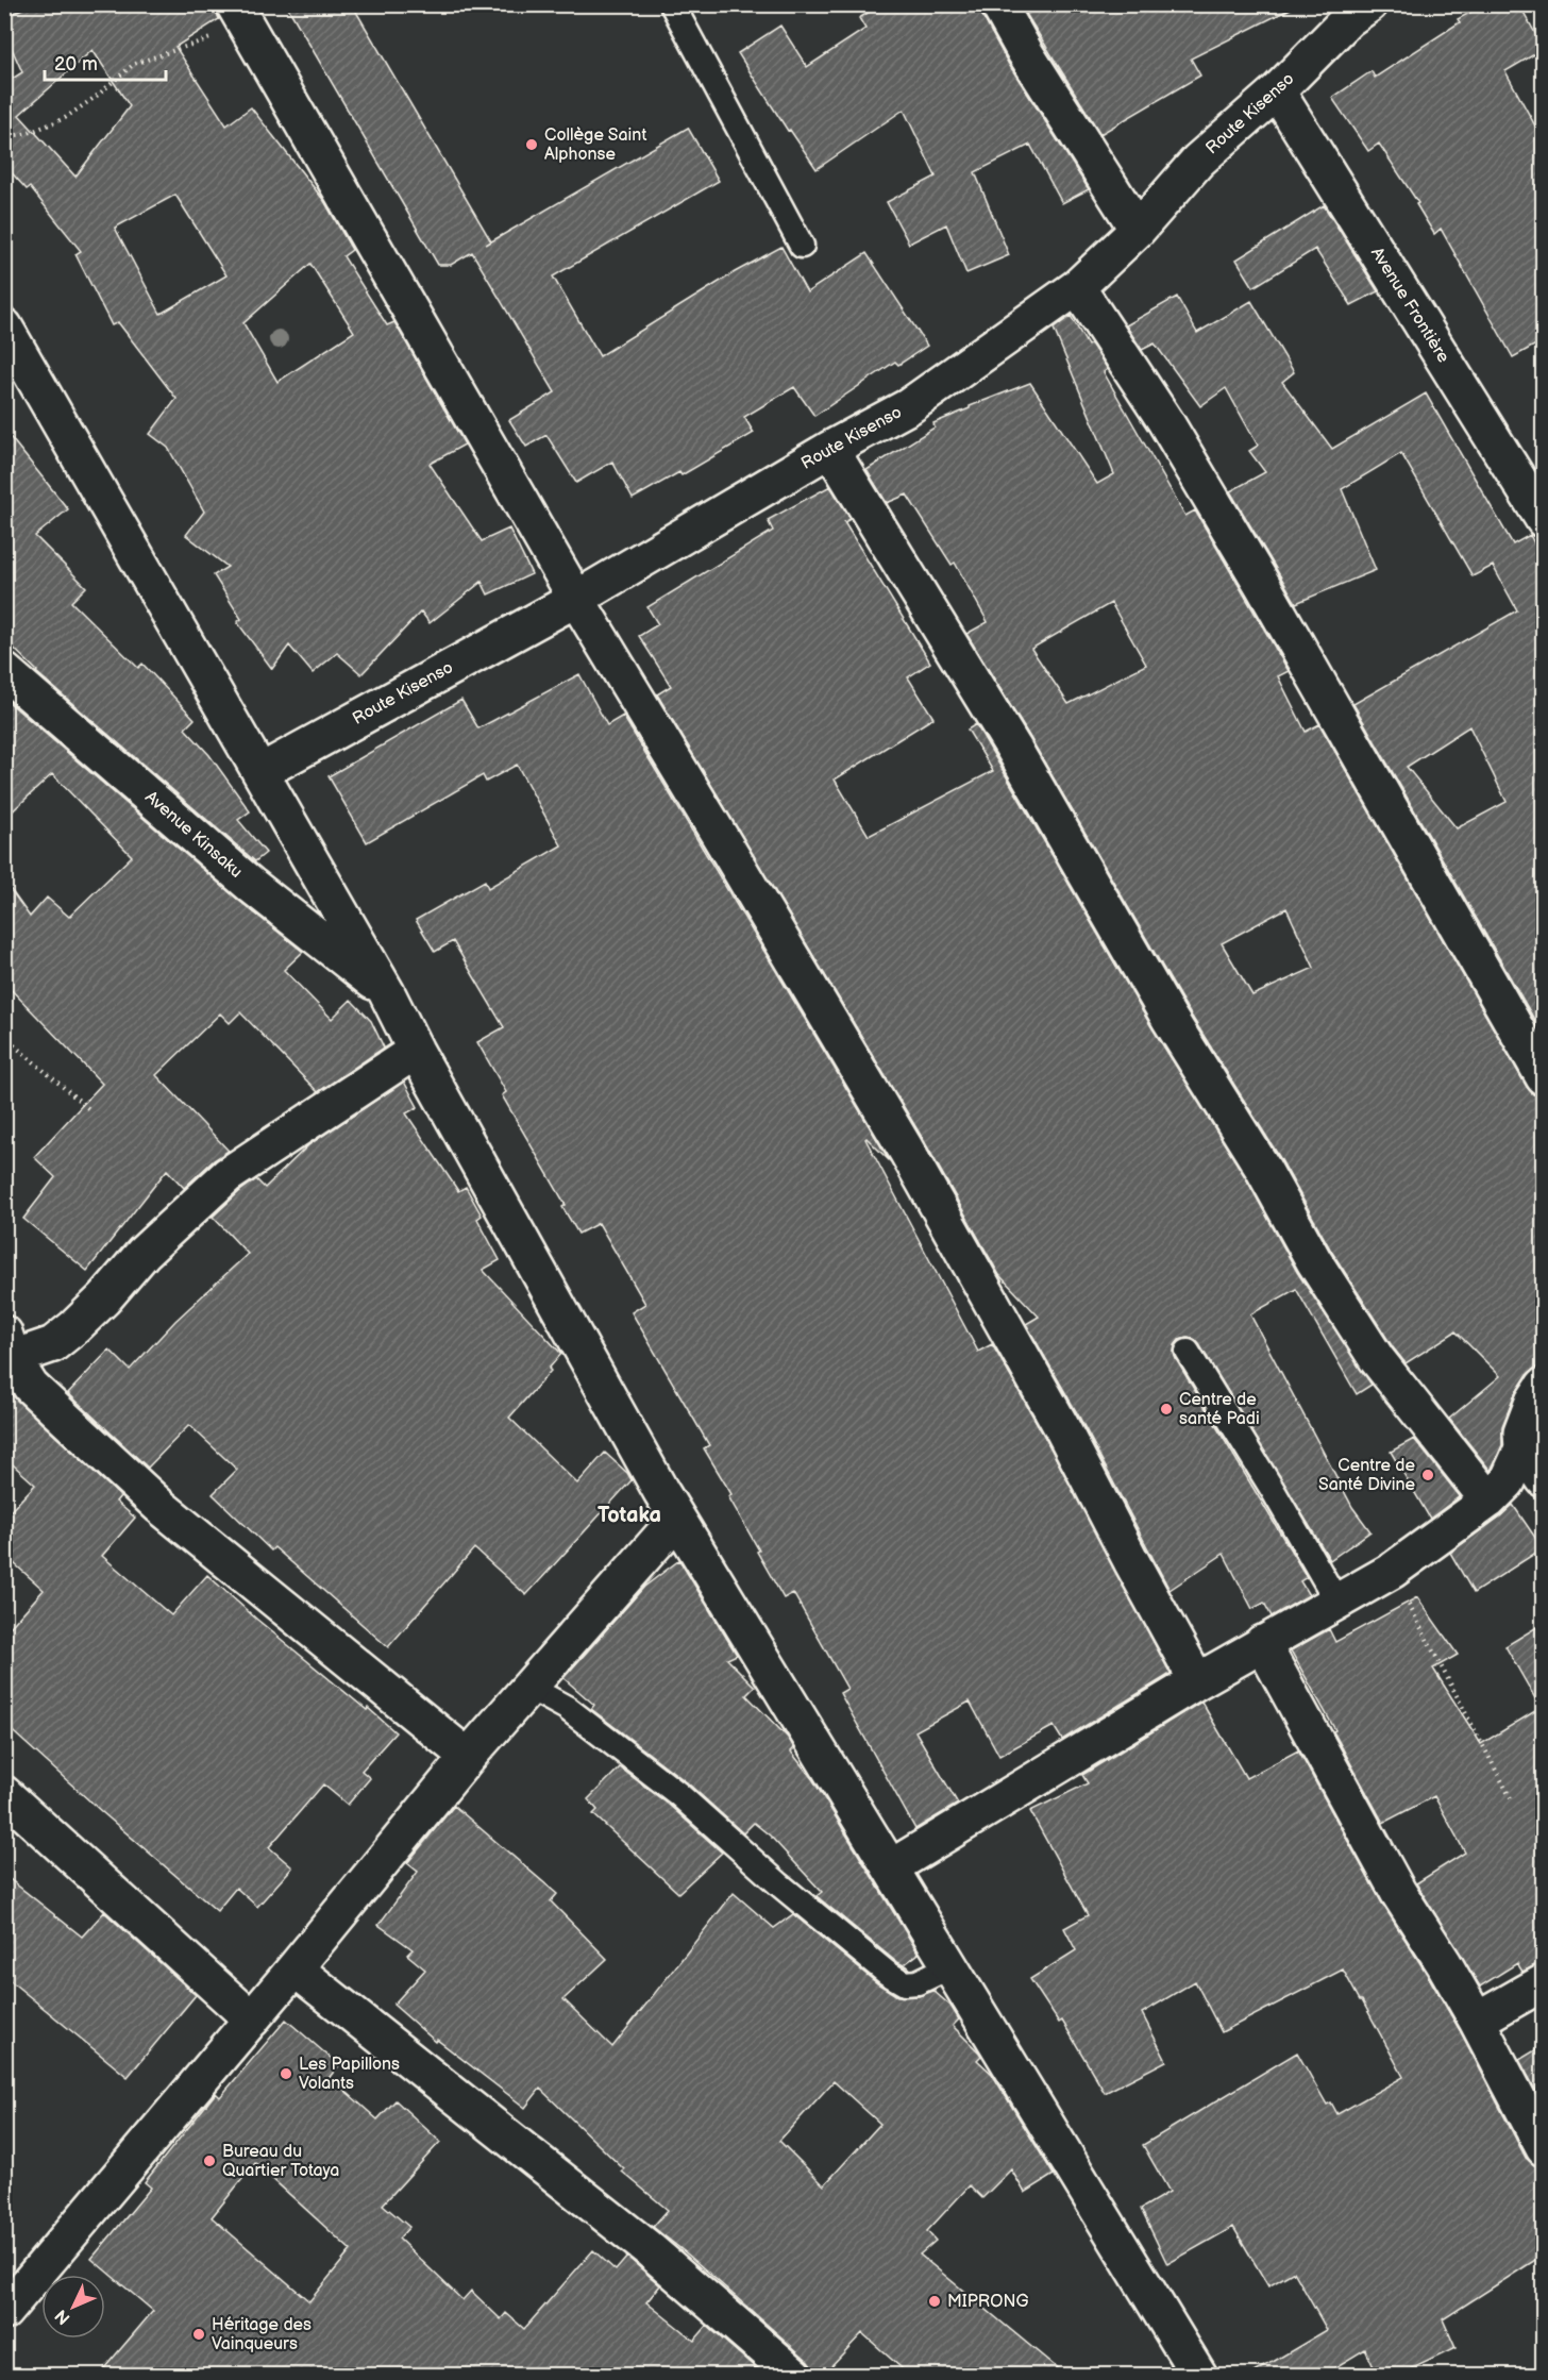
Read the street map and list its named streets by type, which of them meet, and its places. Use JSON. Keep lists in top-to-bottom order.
{
  "streets": {
    "street": ["Route Kisenso", "Avenue Frontière", "Avenue Kinsaku"]
  },
  "crossings": [
    ["Route Kisenso", "Avenue Frontière"]
  ],
  "districts": ["Totaka"],
  "places": [
    "Collège Saint Alphonse",
    "Centre de santé Padi",
    "Centre de Santé Divine",
    "Les Papillons Volants",
    "Bureau du Quartier Totaya",
    "MIPRONG",
    "Héritage des Vainqueurs"
  ],
  "scale_bar": "20 m",
  "north": "bottom left"
}
